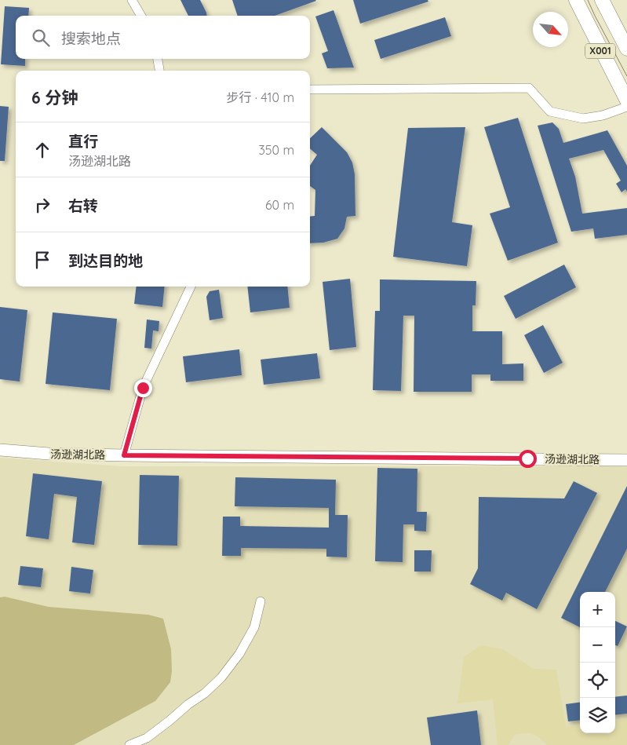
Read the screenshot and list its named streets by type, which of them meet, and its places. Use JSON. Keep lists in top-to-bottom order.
{
  "streets": {
    "main road": ["X001", "汤逊湖北路"]
  },
  "north": "bottom right",
  "page": {
    "search": "搜索地点",
    "heading": ["6 分钟", "步行 · 410 m"],
    "list": [
      ["直行", "汤逊湖北路", "350 m"],
      ["右转", "60 m"],
      "到达目的地"
    ],
    "map_buttons": ["+", "−"]
  }
}
